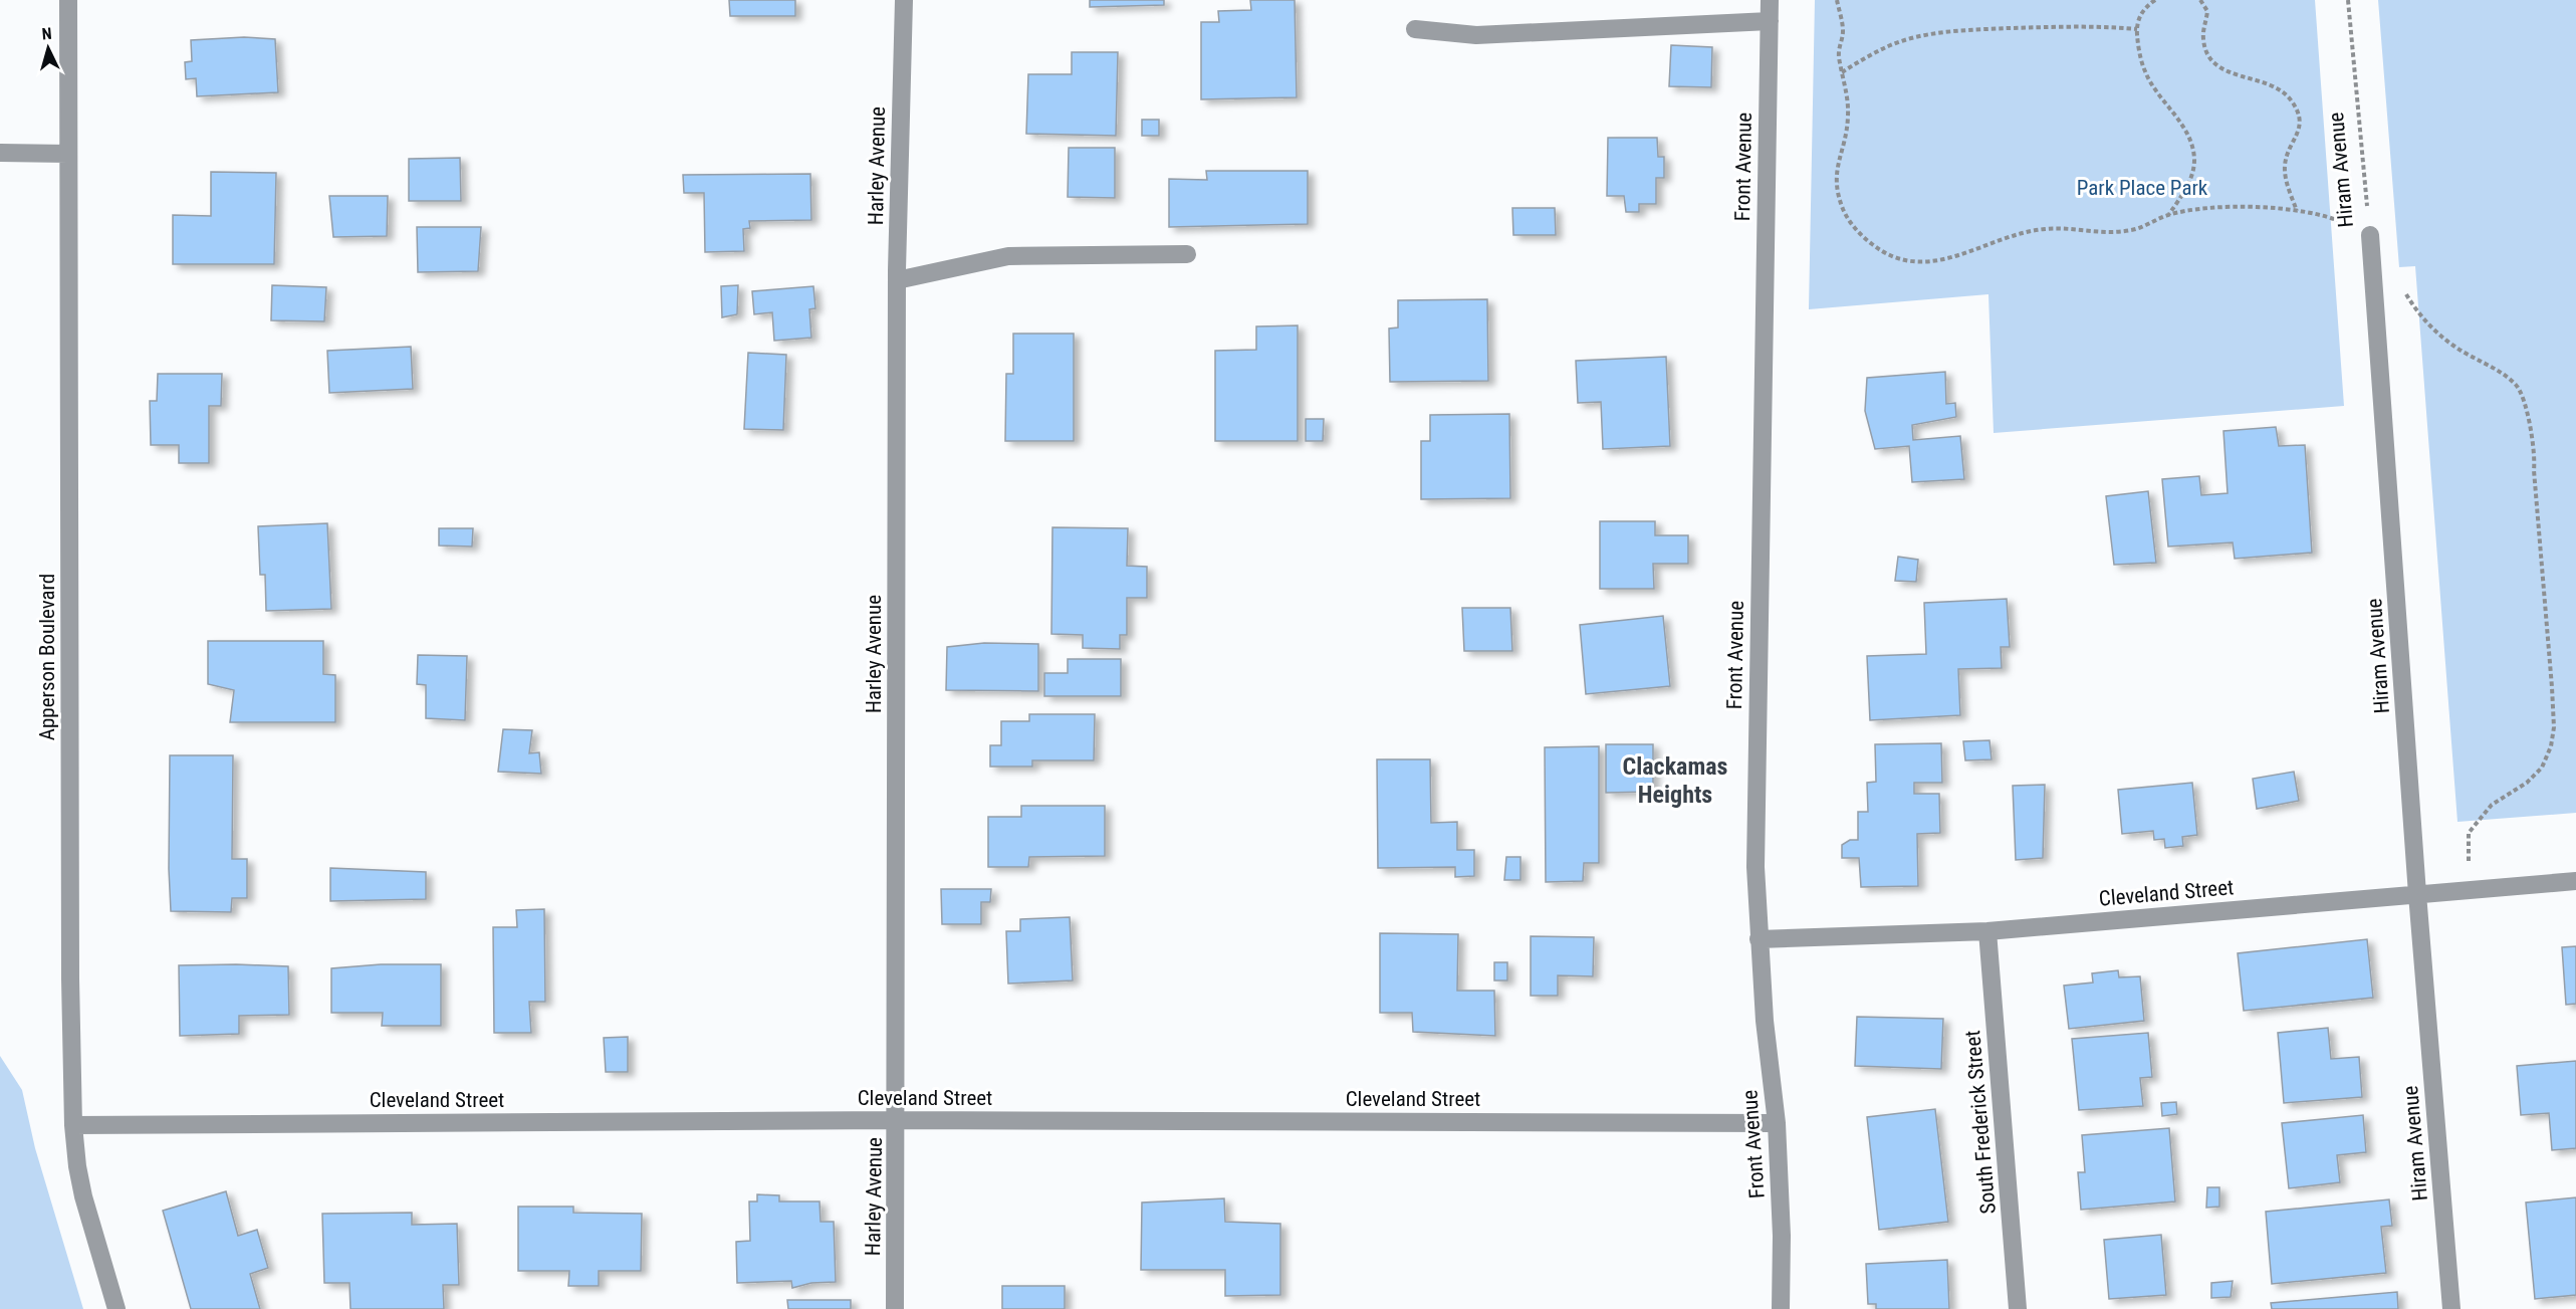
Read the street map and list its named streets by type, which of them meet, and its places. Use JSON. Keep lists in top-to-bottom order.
{
  "streets": {
    "street": [
      "Harley Avenue",
      "Front Avenue",
      "Hiram Avenue",
      "Apperson Boulevard",
      "Cleveland Street",
      "South Frederick Street"
    ]
  },
  "crossings": [
    ["Harley Avenue", "Cleveland Street"],
    ["Front Avenue", "Cleveland Street"],
    ["Hiram Avenue", "Cleveland Street"],
    ["Apperson Boulevard", "Cleveland Street"],
    ["Cleveland Street", "South Frederick Street"]
  ],
  "districts": ["Clackamas Heights"],
  "parks": ["Park Place Park"],
  "north": "top"
}
